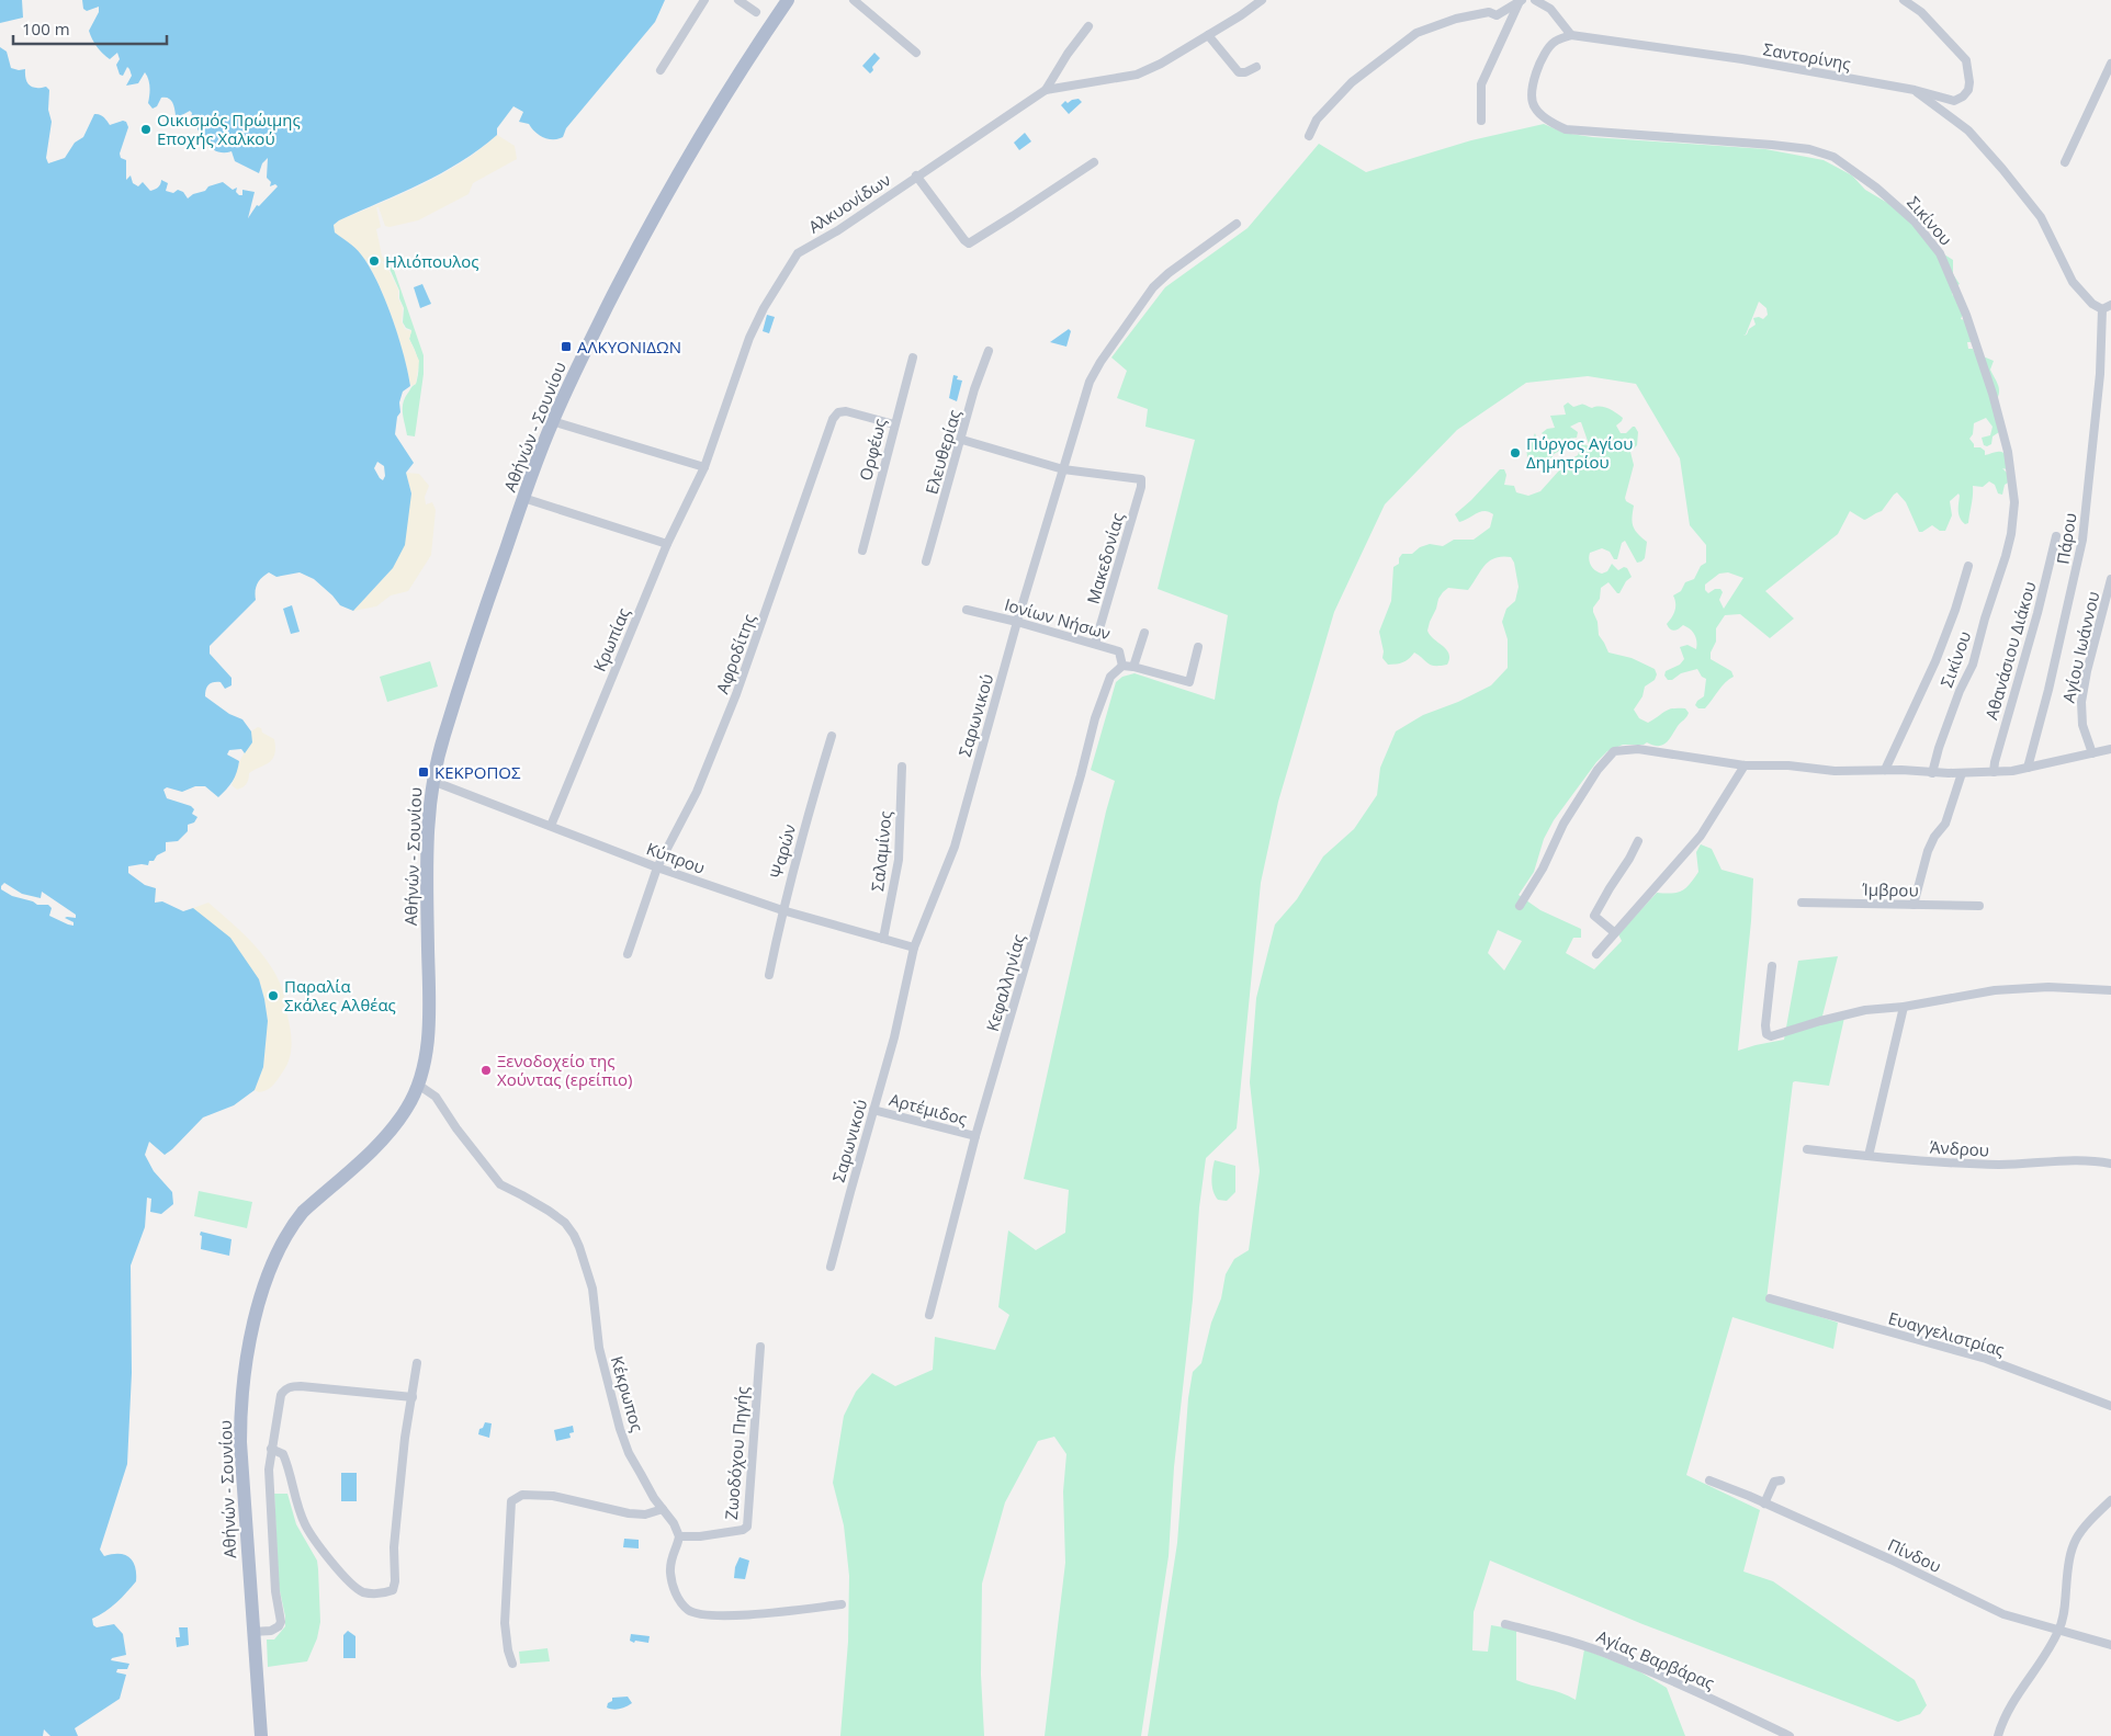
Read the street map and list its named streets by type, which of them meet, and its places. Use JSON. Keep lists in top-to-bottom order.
{
  "streets": {
    "main road": ["Αθήνών - Σουνίου"],
    "street": [
      "Σαντορίνης",
      "Αλκυονίδων",
      "Σικίνου",
      "Ορφέως",
      "Ελευθερίας",
      "Πάρου",
      "Μακεδονίας",
      "Ιονίων Νήσων",
      "Κρωπίας",
      "Αγίου Ιωάννου",
      "Αθανάσιου Διάκου",
      "Αφροδίτης",
      "Σαρωνικού",
      "Ψαρών",
      "Σαλαμίνος",
      "Κύπρου",
      "Ίμβρου",
      "Κεφαλληνίας",
      "Αρτέμιδος",
      "Άνδρου",
      "Ευαγγελιστρίας",
      "Κέκρωπος",
      "Ζωοδόχου Πηγής",
      "Πίνδου",
      "Αγίας Βαρβάρας"
    ]
  },
  "crossings": [
    ["Σαντορίνης", "Σικίνου"],
    ["Αλκυονίδων", "Κρωπίας"],
    ["Αθήνών - Σουνίου", "Κύπρου"],
    ["Αθήνών - Σουνίου", "Κέκρωπος"],
    ["Ορφέως", "Αφροδίτης"],
    ["Μακεδονίας", "Ιονίων Νήσων"],
    ["Μακεδονίας", "Σαρωνικού"],
    ["Ιονίων Νήσων", "Σαρωνικού"],
    ["Ιονίων Νήσων", "Κεφαλληνίας"],
    ["Κρωπίας", "Κύπρου"],
    ["Αφροδίτης", "Κύπρου"],
    ["Σαρωνικού", "Κύπρου"],
    ["Σαρωνικού", "Αρτέμιδος"],
    ["Ψαρών", "Κύπρου"],
    ["Σαλαμίνος", "Κύπρου"],
    ["Κεφαλληνίας", "Αρτέμιδος"],
    ["Κέκρωπος", "Ζωοδόχου Πηγής"]
  ],
  "places": {
    "other": [
      "Οικισμός Πρώιμης Εποχής Χαλκού",
      "Ηλιόπουλος",
      "Πύργος Αγίου Δημητρίου",
      "Παραλία Σκάλες Αλθέας",
      "Ξενοδοχείο της Χούντας (ερείπιο)"
    ],
    "transit": ["ΑΛΚΥΟΝΙΔΩΝ", "ΚΕΚΡΟΠΟΣ"]
  },
  "scale_bar": "100 m"
}
